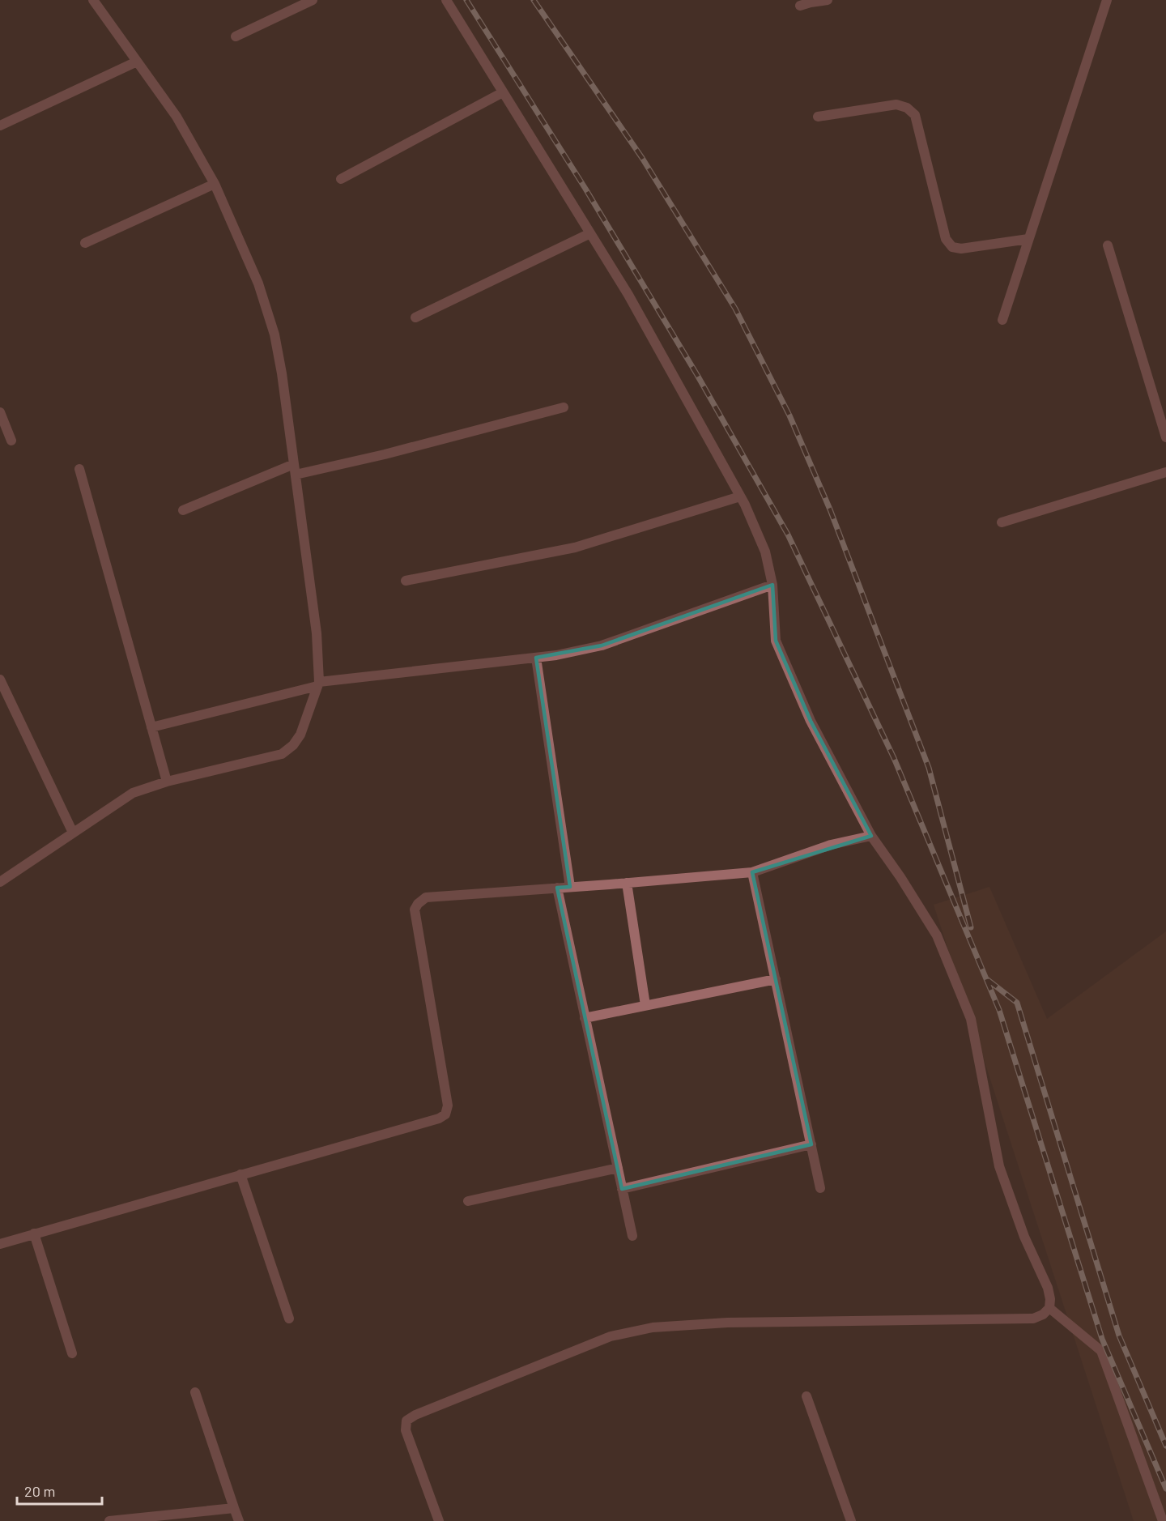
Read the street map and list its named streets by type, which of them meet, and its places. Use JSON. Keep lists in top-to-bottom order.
{
  "scale_bar": "20 m"
}
